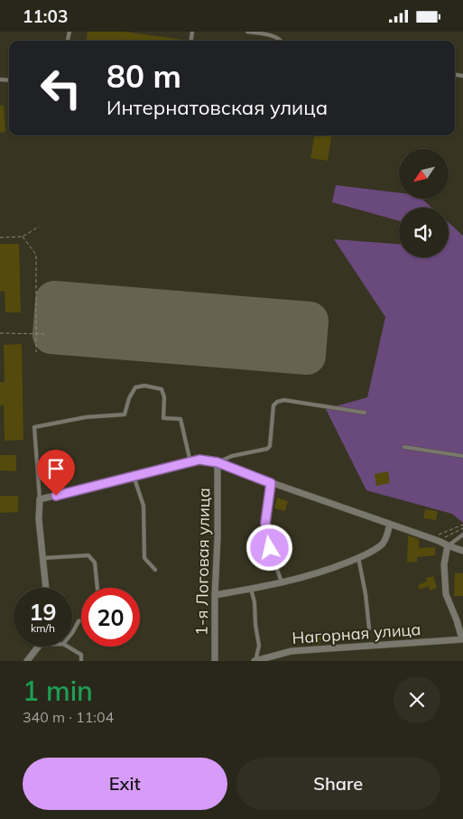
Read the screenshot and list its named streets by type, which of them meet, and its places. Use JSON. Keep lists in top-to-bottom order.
{
  "streets": {
    "street": ["1-я Логовая улица", "Нагорная улица"]
  },
  "north": "bottom left",
  "page": {
    "status": "11:03",
    "turn": ["80 m", "Интернатовская улица"],
    "speed": "19 km/h",
    "limit": "20",
    "heading": ["1 min", "340 m · 11:04"],
    "buttons": ["Exit", "Share"]
  }
}
